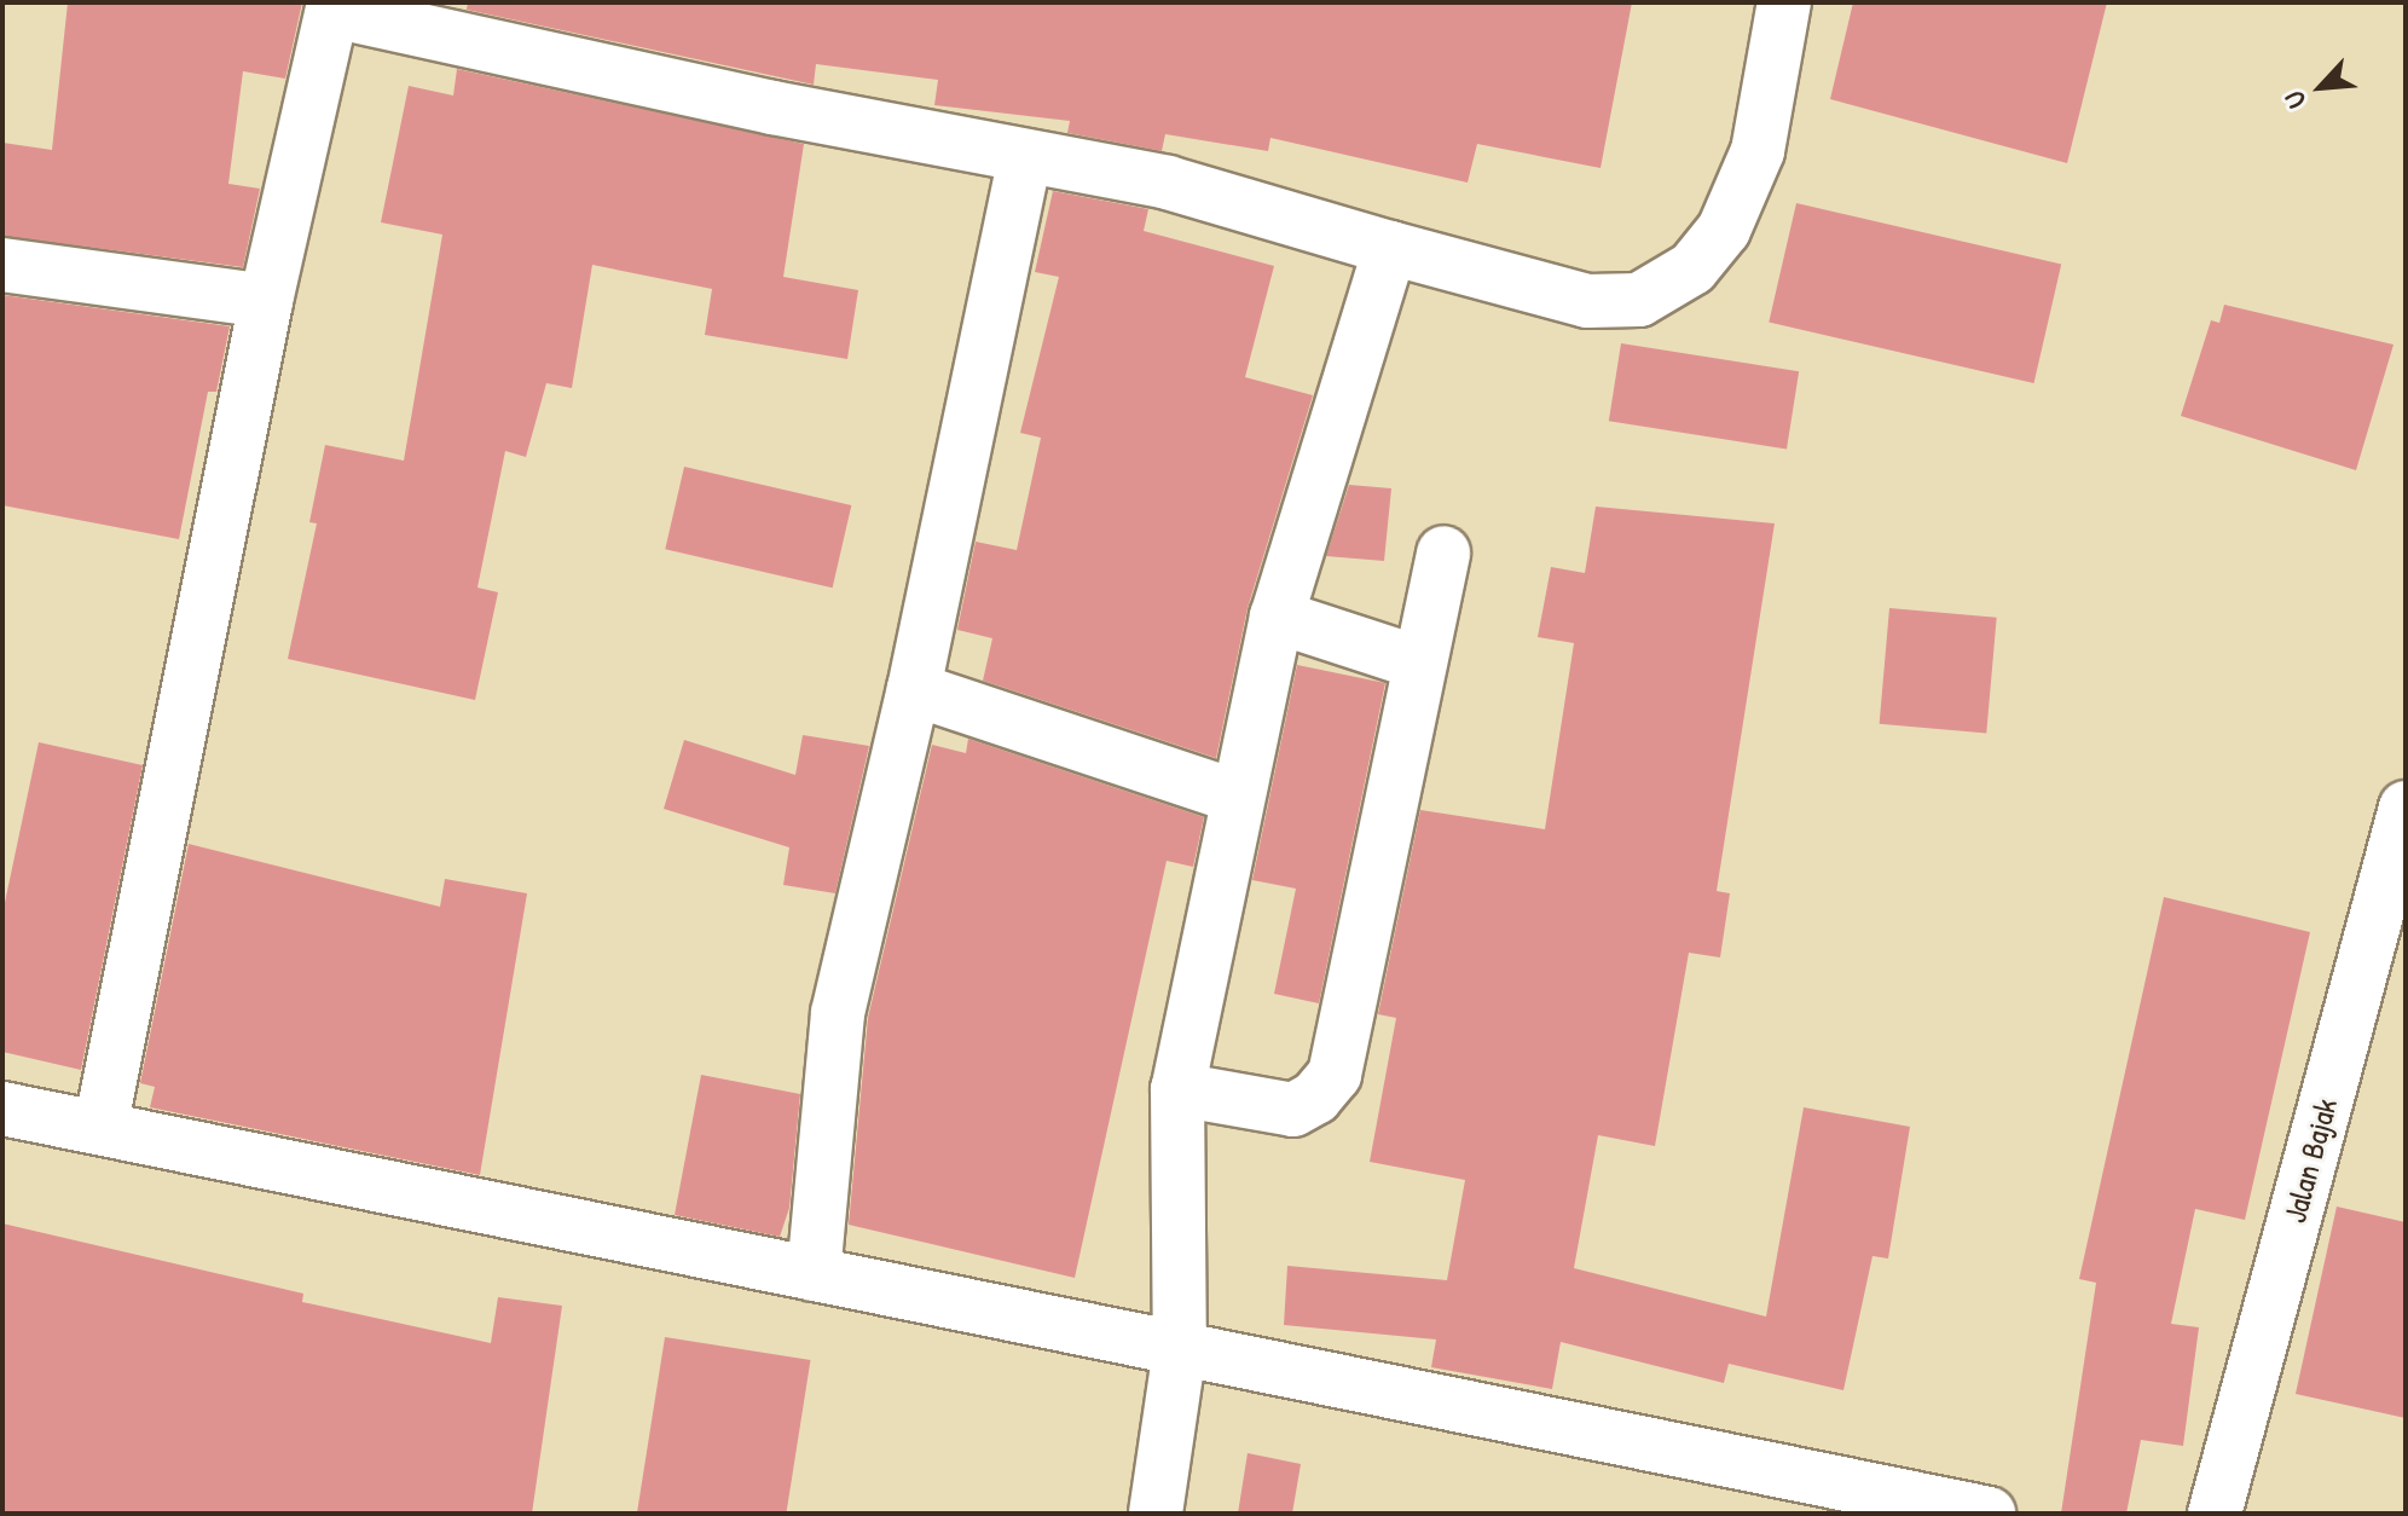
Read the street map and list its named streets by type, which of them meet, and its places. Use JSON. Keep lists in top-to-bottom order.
{
  "streets": {
    "street": ["Jalan Bajak"]
  },
  "north": "bottom left"
}
